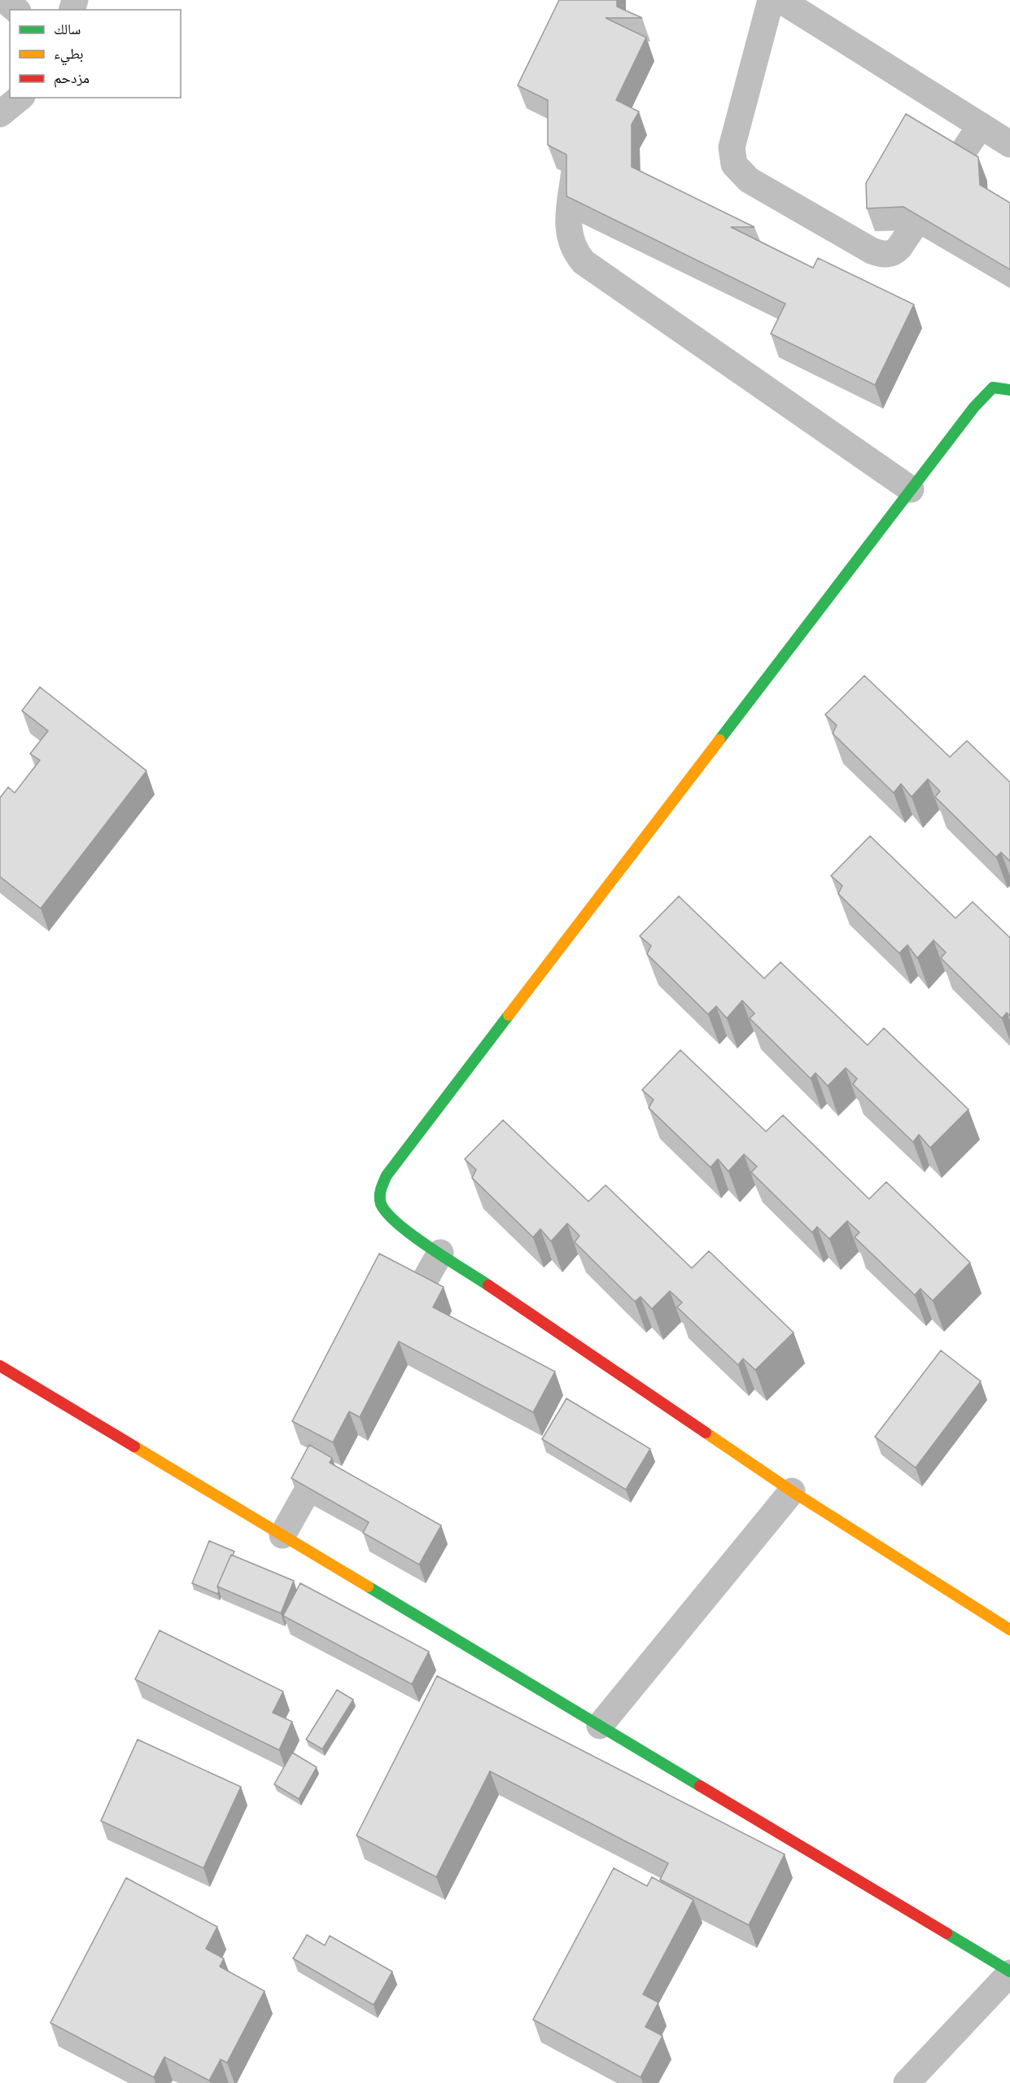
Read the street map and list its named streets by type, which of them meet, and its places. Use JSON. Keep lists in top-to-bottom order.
{
  "legend": ["سالك", "بطيء", "مزدحم"]
}
